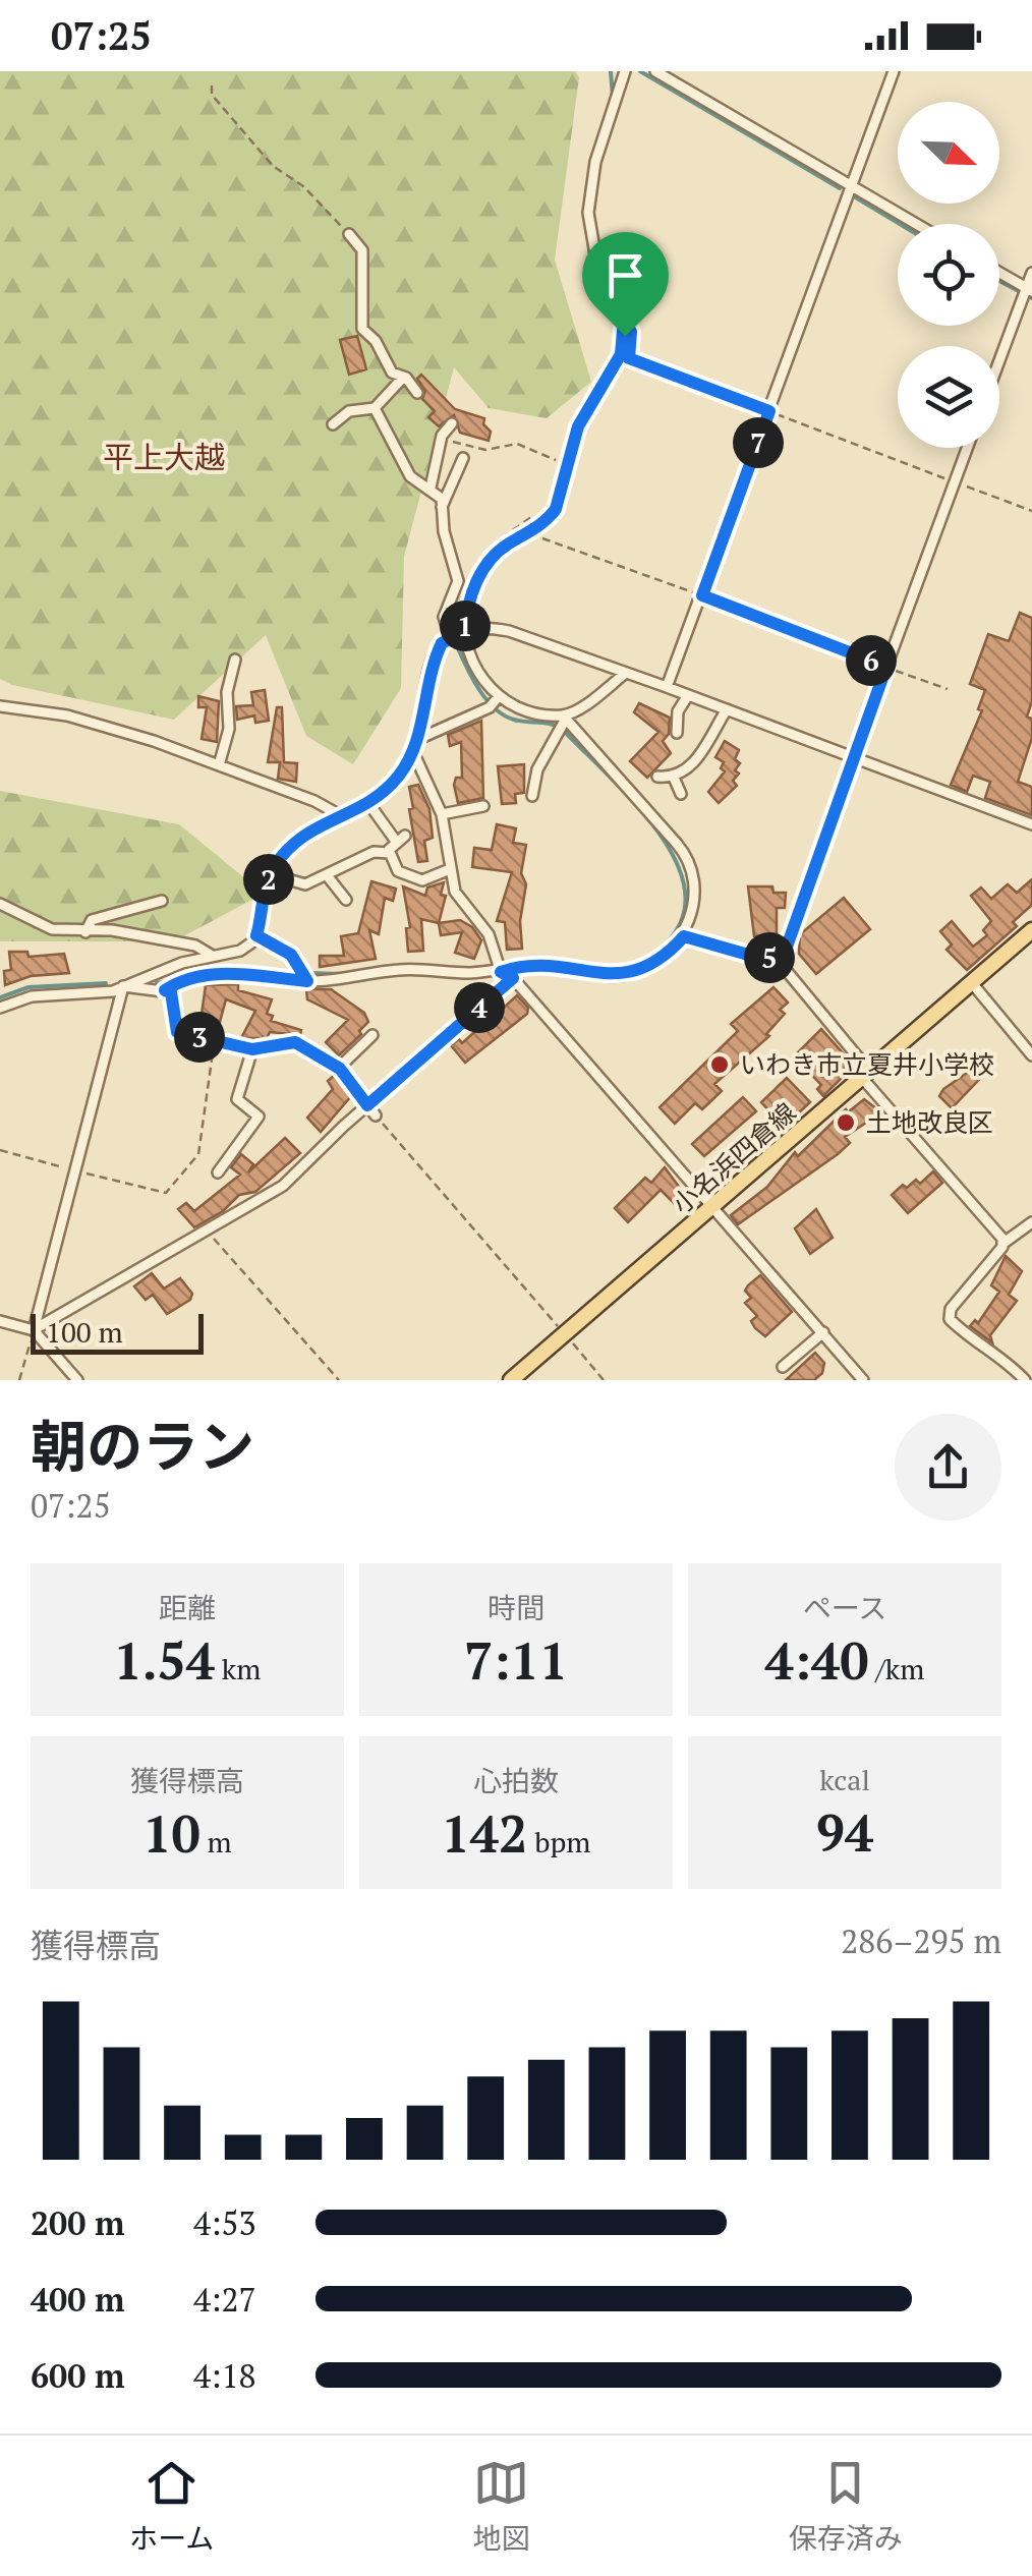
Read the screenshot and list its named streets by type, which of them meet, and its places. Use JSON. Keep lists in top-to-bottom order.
{
  "streets": {
    "main road": ["小名浜四倉線"]
  },
  "districts": ["平上大越"],
  "places": ["いわき市立夏井小学校", "土地改良区"],
  "scale_bar": "100 m",
  "north": "bottom right",
  "page": {
    "status": "07:25",
    "pins": [
      "7",
      "1",
      "6",
      "2",
      "5",
      "4",
      "3"
    ],
    "scale": "100 m",
    "heading": ["朝のラン", "07:25"],
    "stats": [
      ["距離", "1.54 km"],
      ["時間", "7:11"],
      ["ペース", "4:40 /km"],
      ["獲得標高", "10 m"],
      ["心拍数", "142 bpm"],
      ["kcal", "94"]
    ],
    "chart": ["獲得標高", "286–295 m"],
    "list": [
      {
        "name": "200 m",
        "note": "4:53"
      },
      {
        "name": "400 m",
        "note": "4:27"
      },
      {
        "name": "600 m",
        "note": "4:18"
      }
    ],
    "tabs": ["ホーム", "地図", "保存済み"]
  }
}
